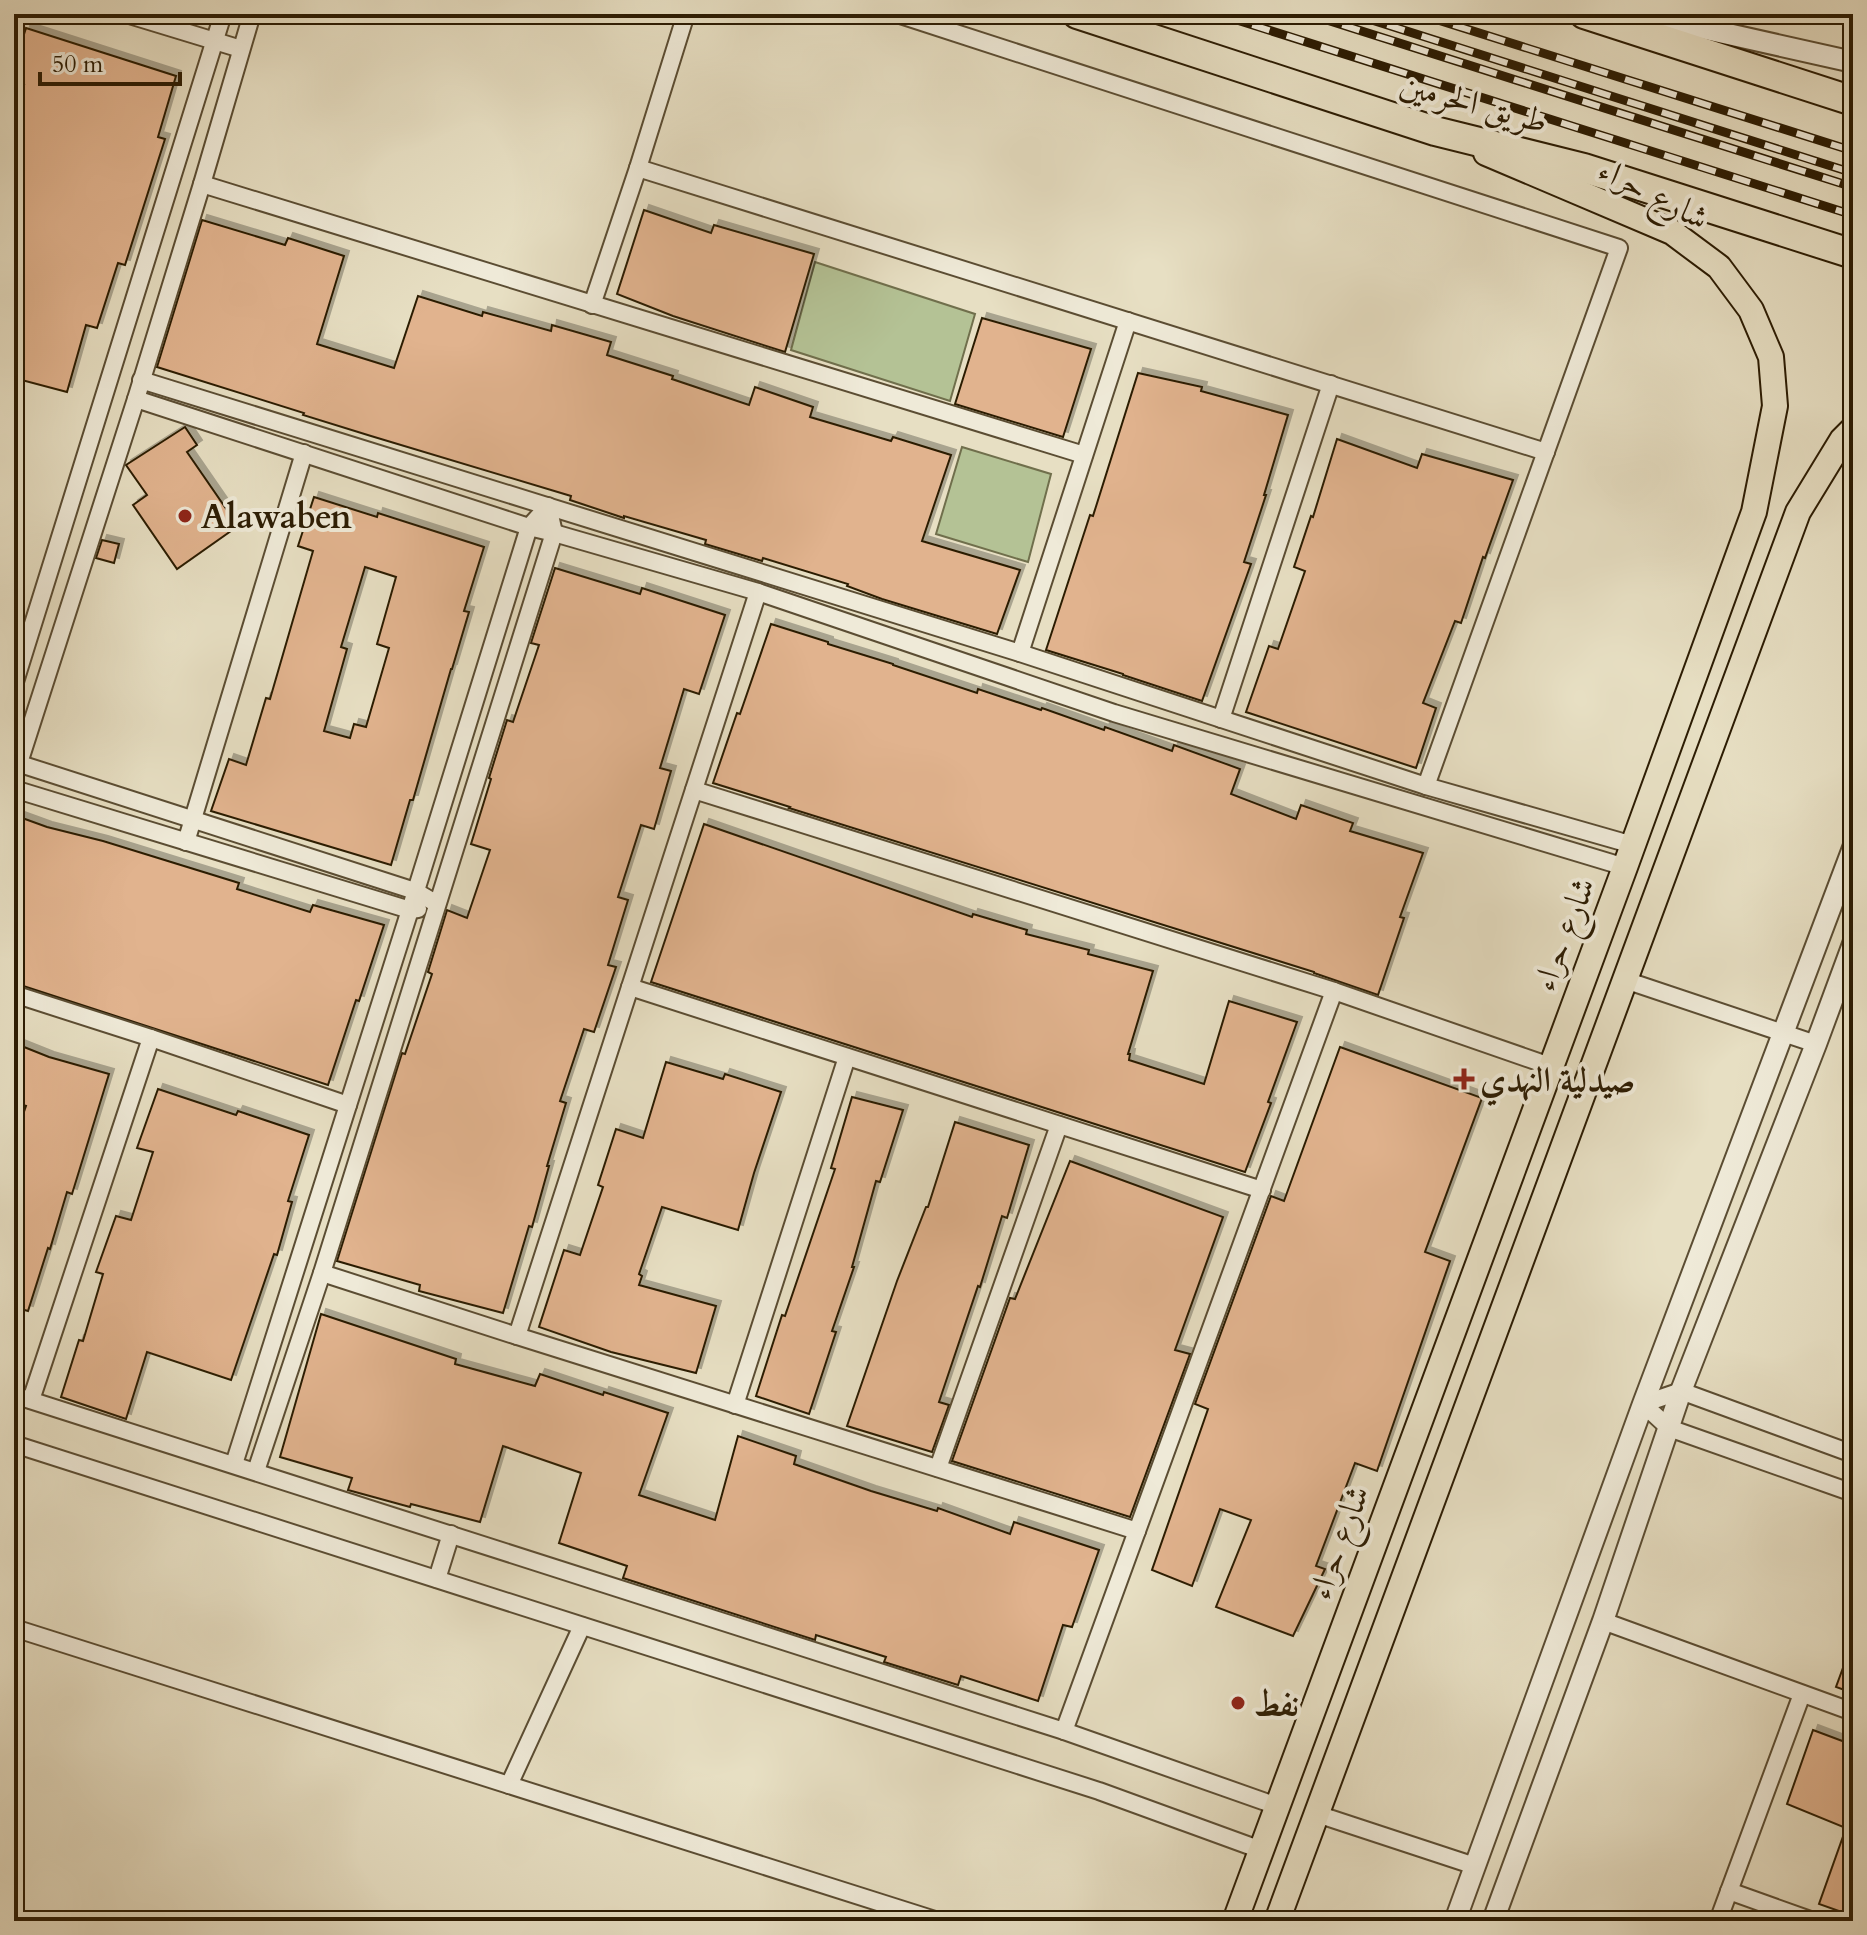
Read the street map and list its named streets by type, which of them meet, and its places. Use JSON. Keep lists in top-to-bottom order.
{
  "streets": {
    "highway": ["طريق الحرمين"],
    "main road": ["شارع حراء"]
  },
  "crossings": [
    ["طريق الحرمين", "شارع حراء"]
  ],
  "places": {
    "other": ["Alawaben", "نفط"],
    "health": ["صيدلية النهدي"]
  },
  "scale_bar": "50 m"
}
